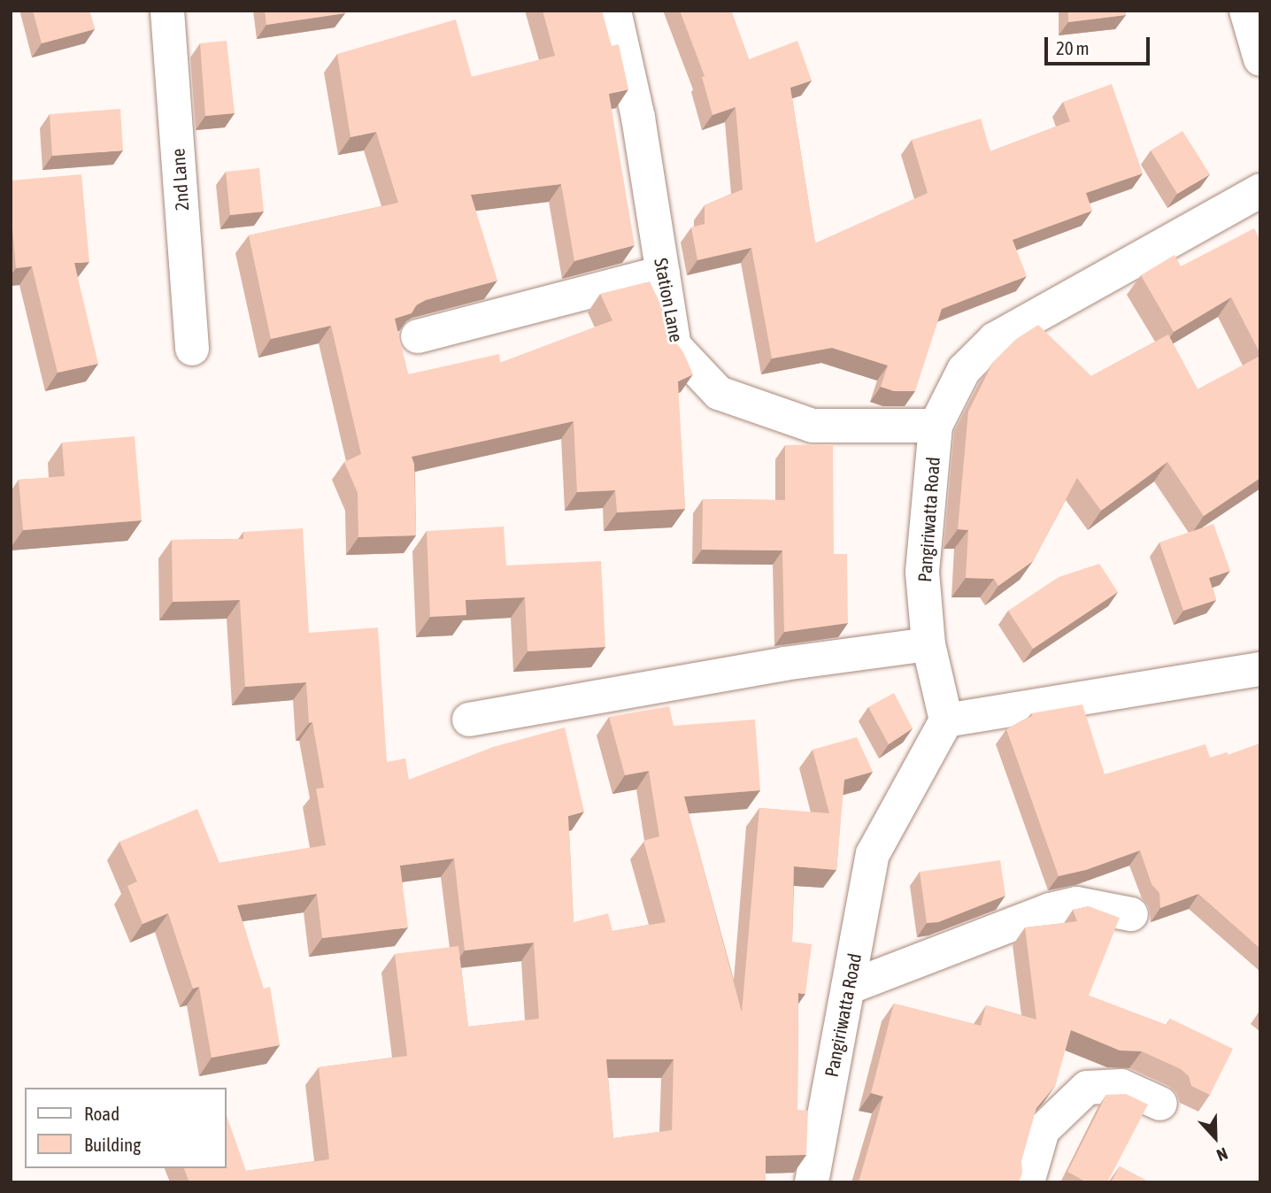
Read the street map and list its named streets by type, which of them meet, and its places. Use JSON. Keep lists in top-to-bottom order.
{
  "streets": {
    "street": ["2nd Lane", "Station Lane", "Pangiriwatta Road"]
  },
  "crossings": [
    ["Station Lane", "Pangiriwatta Road"]
  ],
  "legend": ["Road", "Building"],
  "scale_bar": "20 m",
  "north": "bottom"
}
